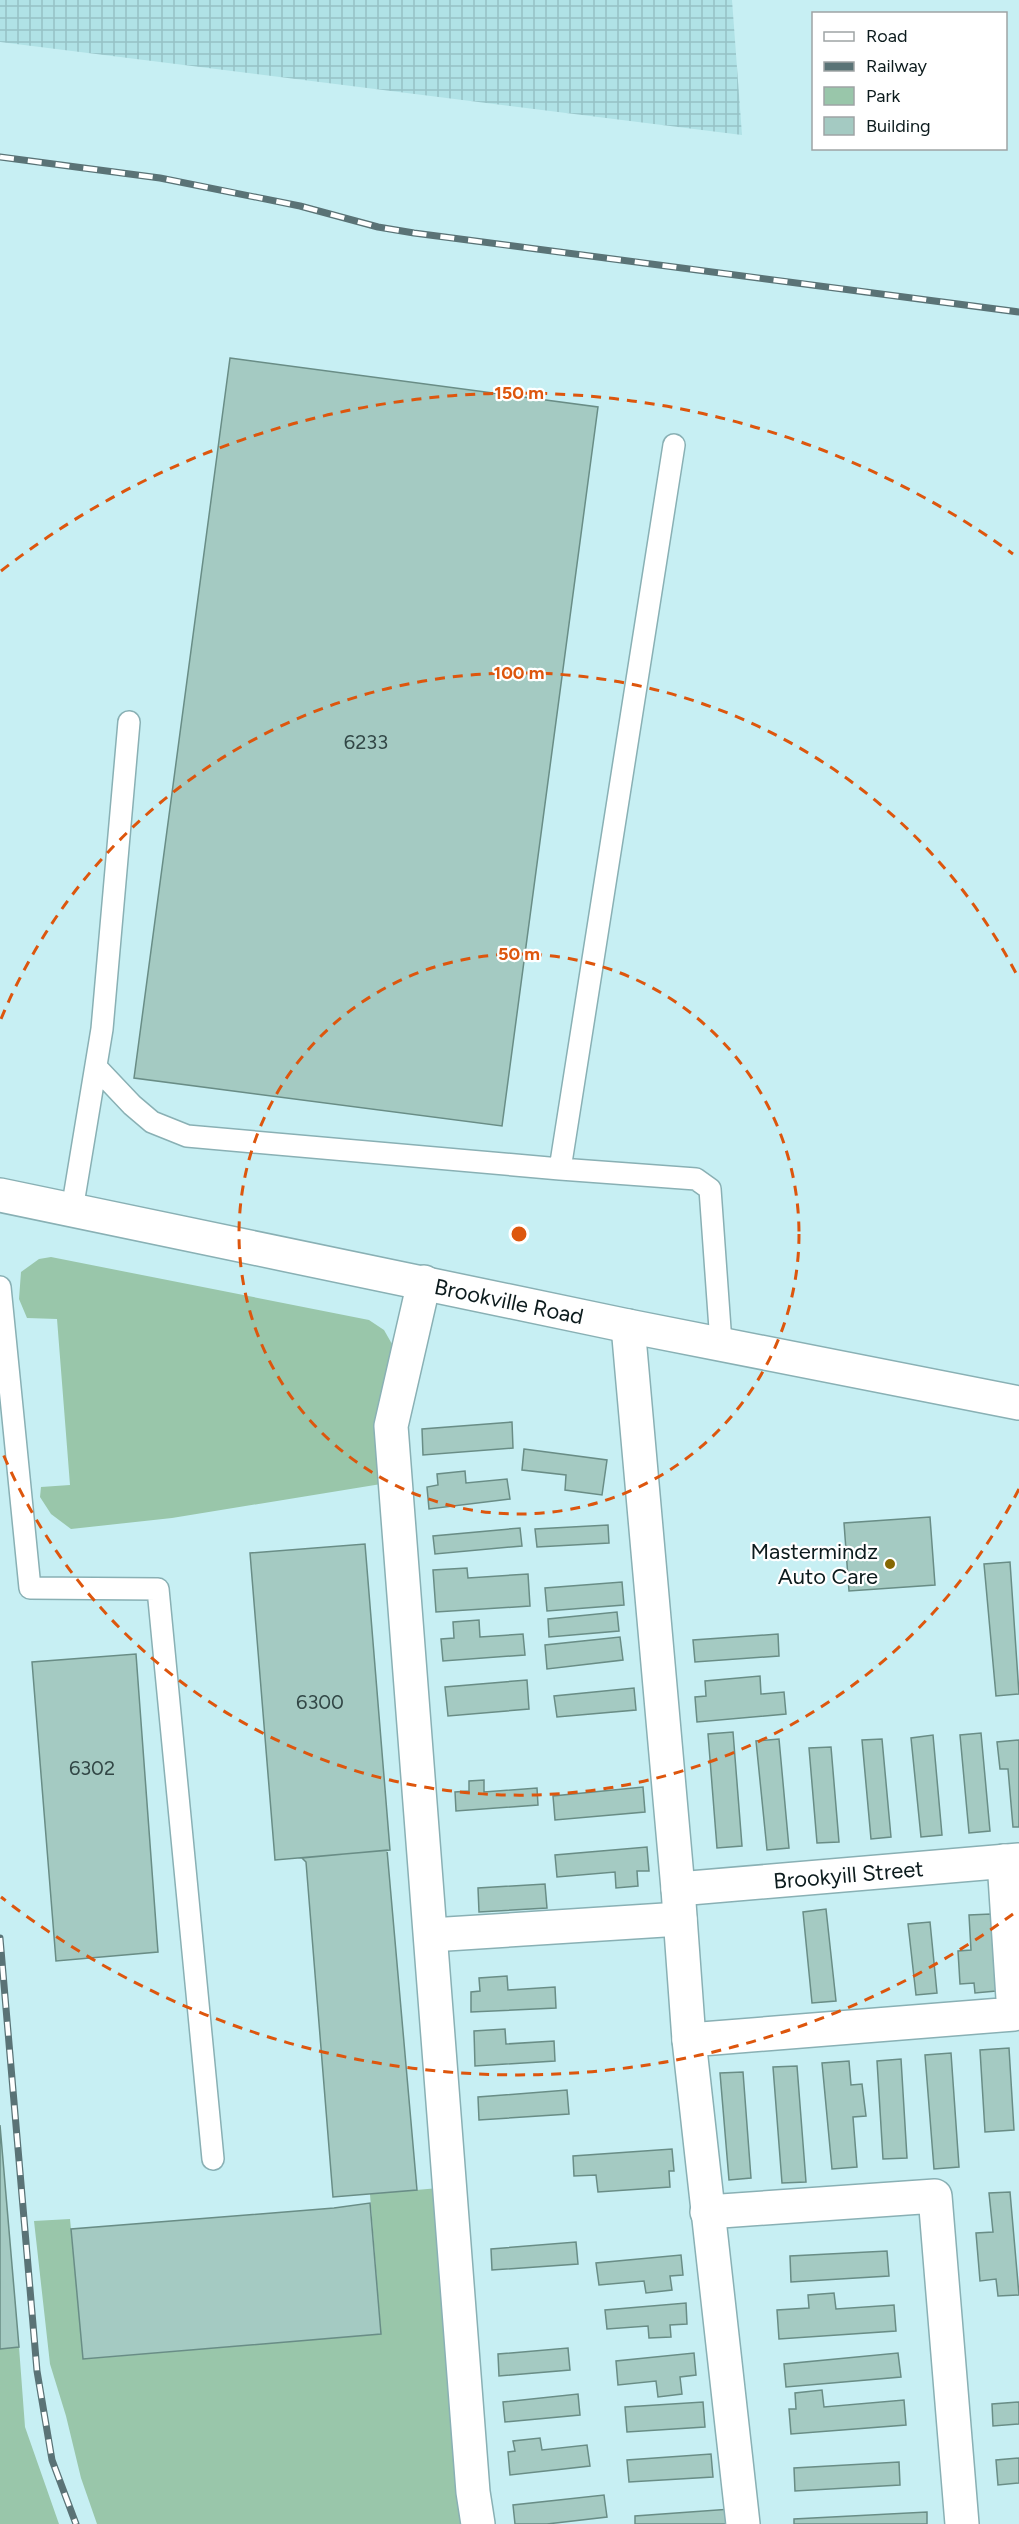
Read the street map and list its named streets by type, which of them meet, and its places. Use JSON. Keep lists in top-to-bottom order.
{
  "streets": {
    "street": ["Brookville Road", "Brookyill Street"]
  },
  "places": ["Mastermindz Auto Care"],
  "house_numbers": ["6233", "6300", "6302"],
  "legend": [
    "Road",
    "Railway",
    "Park",
    "Building"
  ],
  "rings": ["150 m", "100 m", "50 m"]
}
